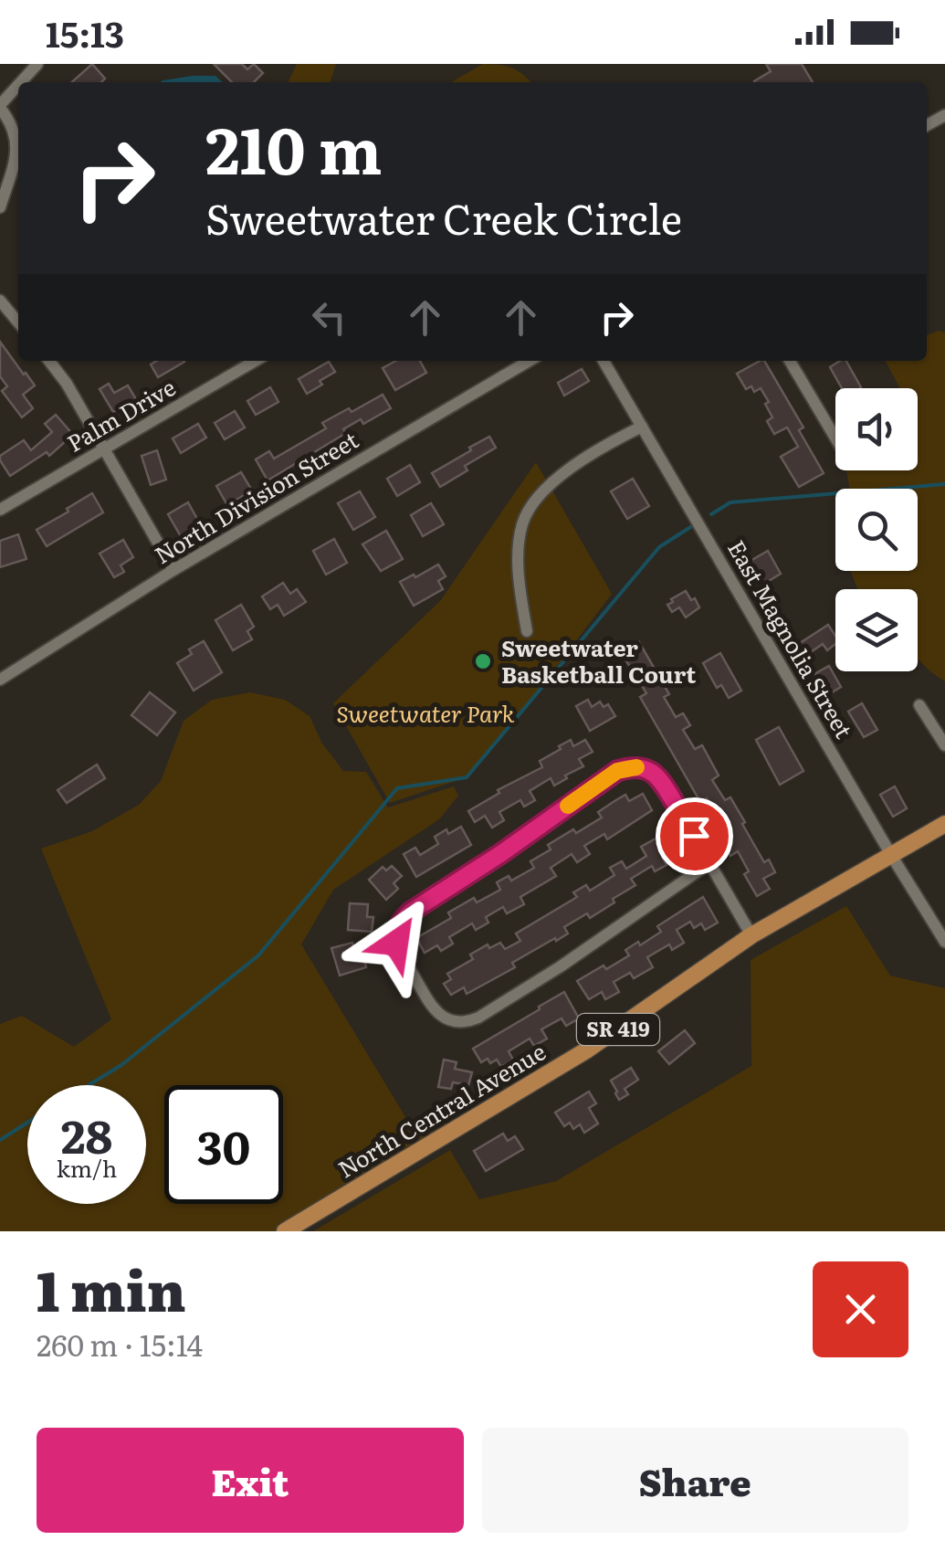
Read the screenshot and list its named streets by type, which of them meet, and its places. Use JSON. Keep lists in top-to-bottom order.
{
  "streets": {
    "main road": ["SR 419", "North Central Avenue"],
    "street": ["Palm Drive", "North Division Street", "East Magnolia Street"]
  },
  "crossings": [
    ["East Magnolia Street", "North Central Avenue"]
  ],
  "parks": ["Sweetwater Park"],
  "places": ["Sweetwater Basketball Court"],
  "page": {
    "status": "15:13",
    "turn": ["210 m", "Sweetwater Creek Circle"],
    "speed": "28 km/h",
    "limit": "30",
    "heading": ["1 min", "260 m · 15:14"],
    "buttons": ["Exit", "Share"]
  }
}
